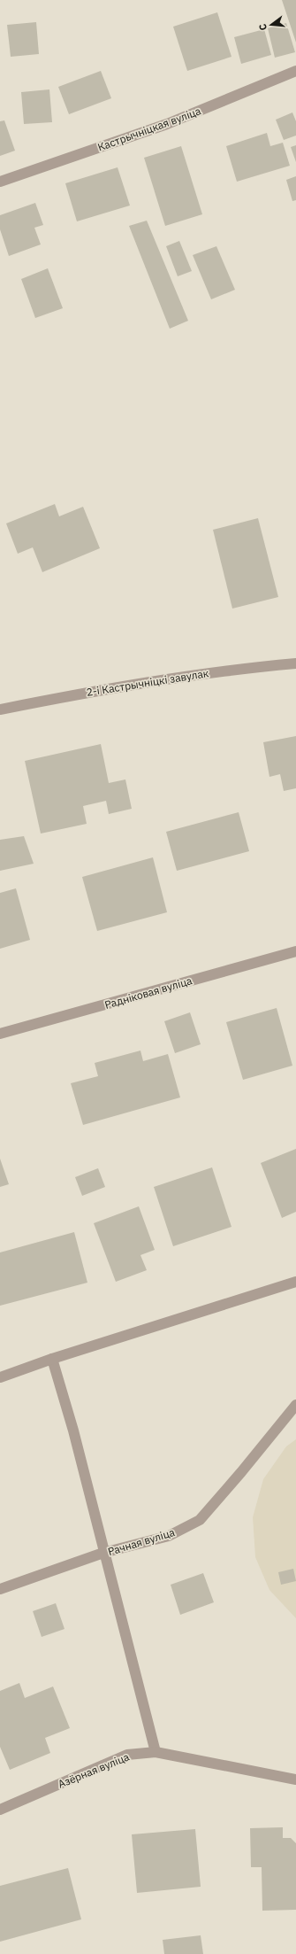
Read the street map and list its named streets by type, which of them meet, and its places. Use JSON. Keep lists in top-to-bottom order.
{
  "streets": {
    "street": [
      "Кастрычніцкая вуліца",
      "2-і Кастрычніцкі завулак",
      "Радніковая вуліца",
      "Рачная вуліца",
      "Азёрная вуліца"
    ]
  },
  "north": "left"
}
